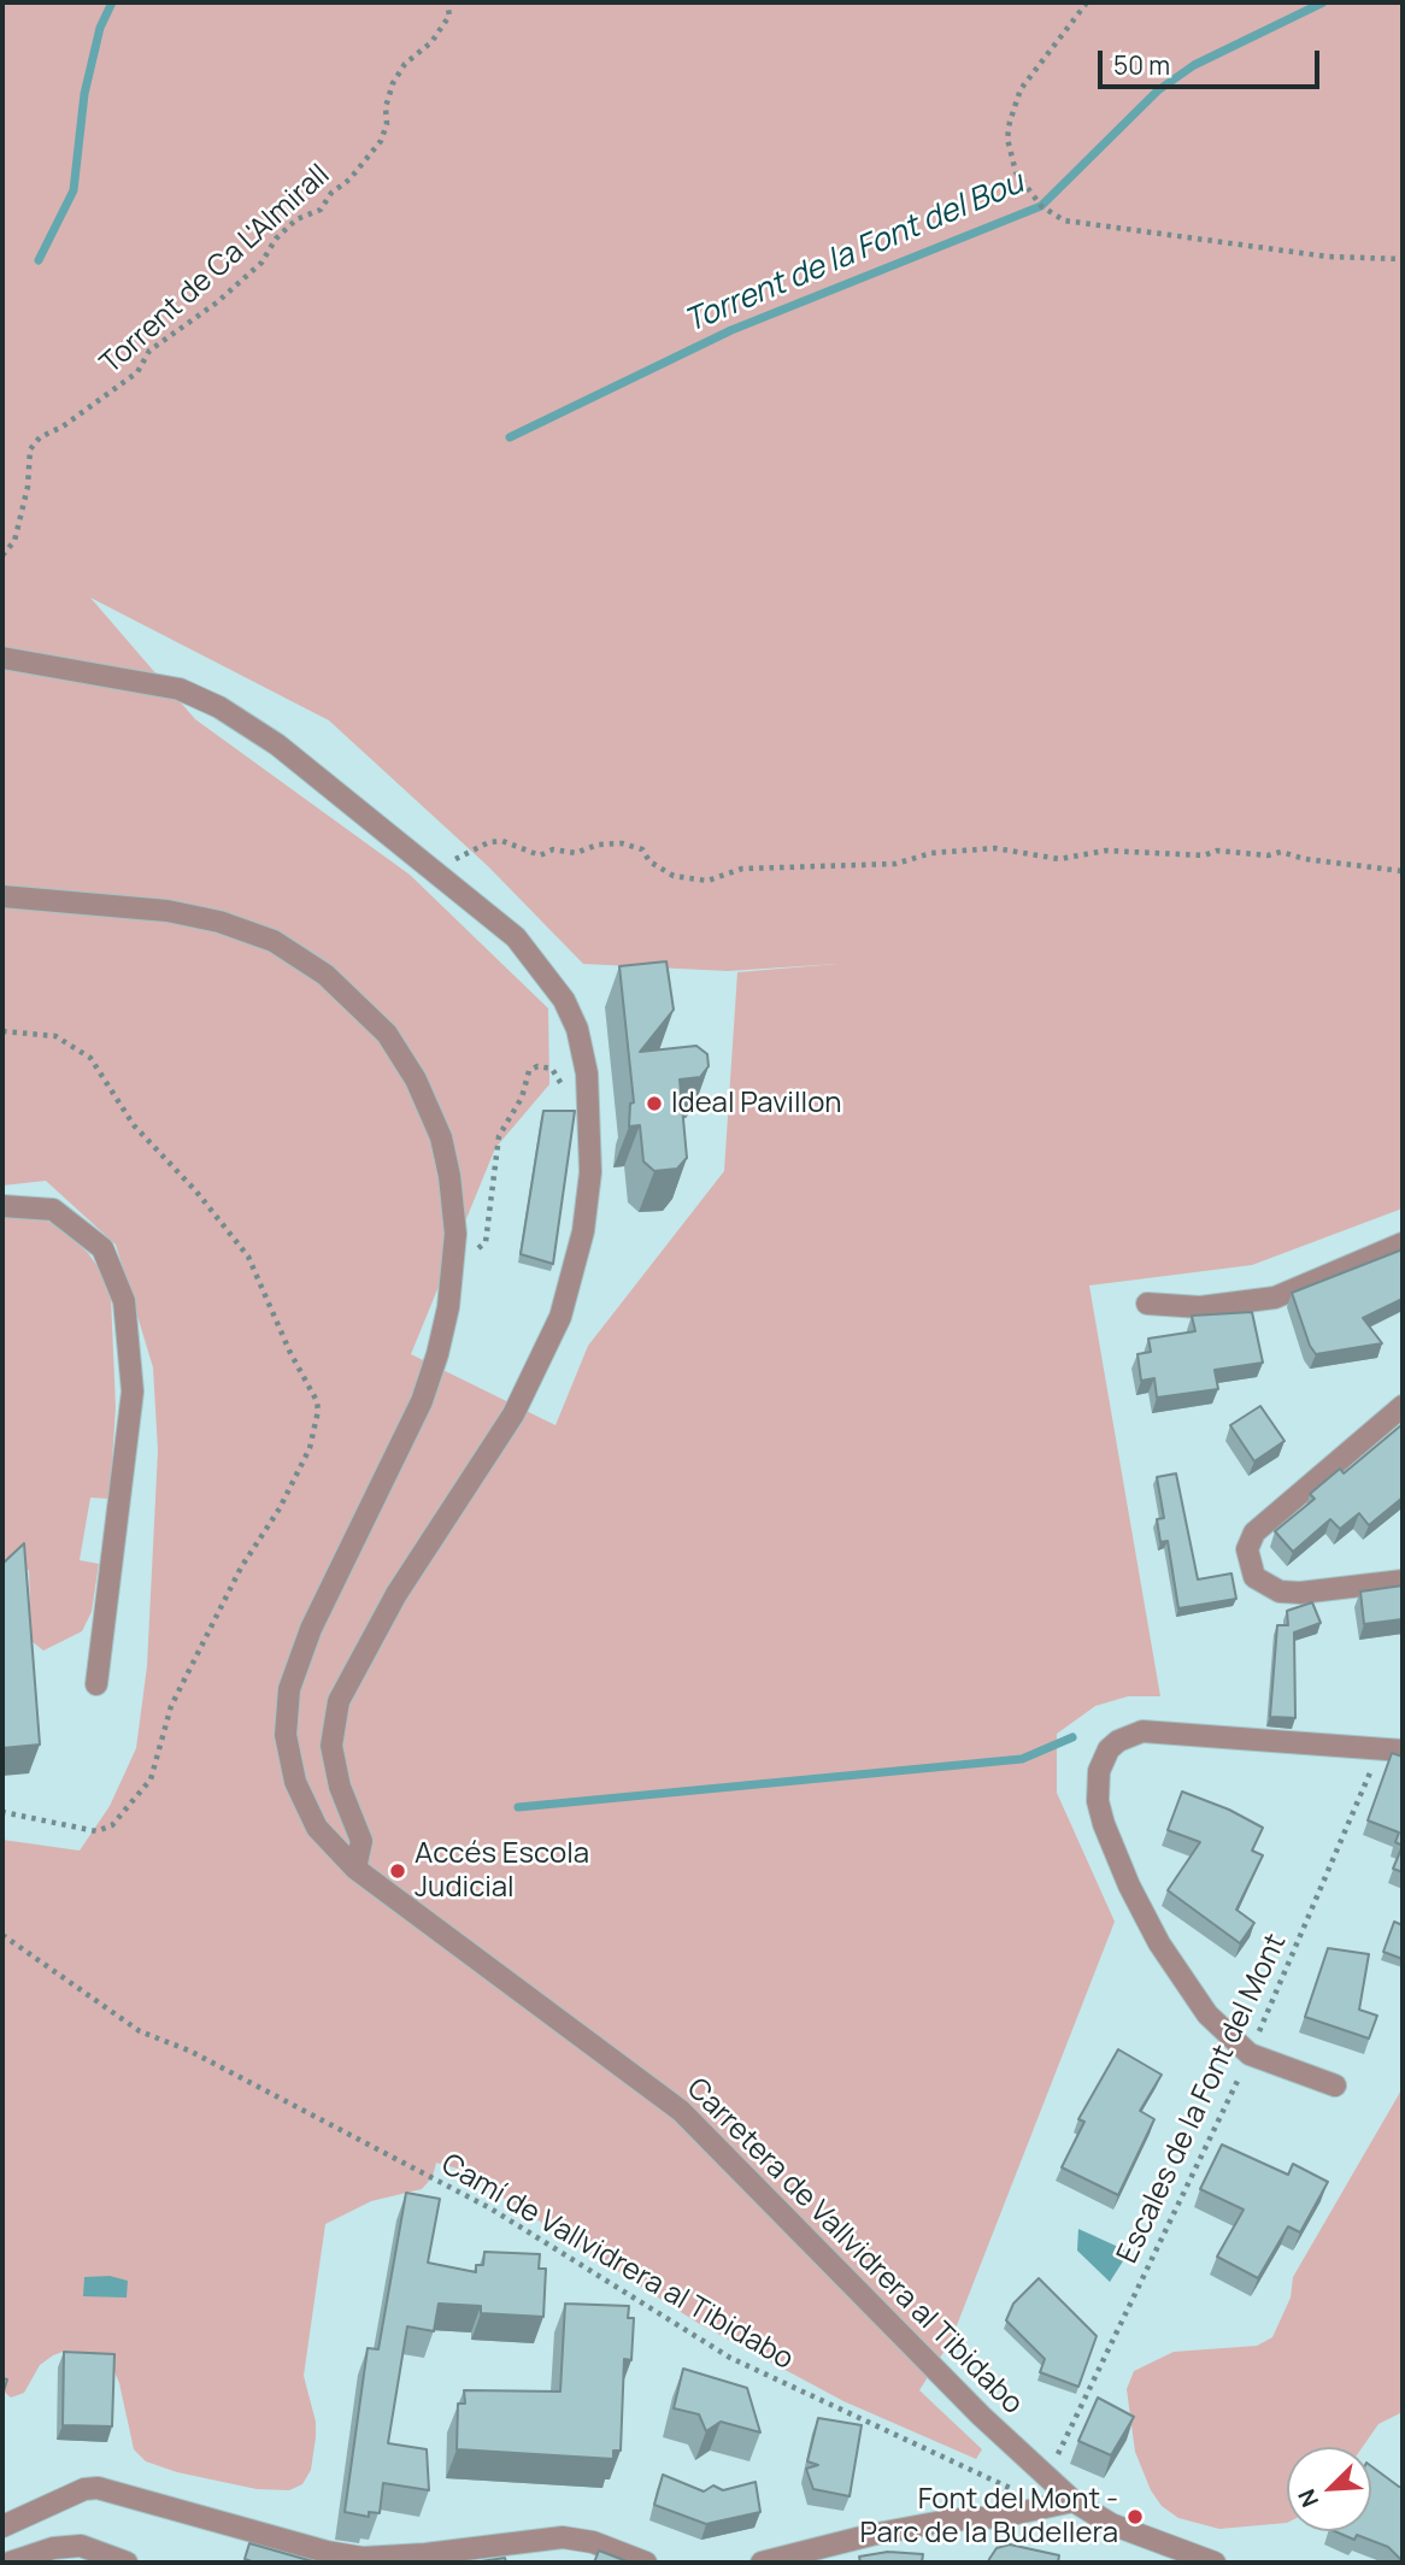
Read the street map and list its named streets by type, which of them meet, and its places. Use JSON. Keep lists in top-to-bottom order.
{
  "streets": {
    "street": ["Carretera de Vallvidrera al Tibidabo"],
    "path": ["Torrent de Ca L'Almirall", "Escales de la Font del Mont", "Camí de Vallvidrera al Tibidabo"]
  },
  "water": ["Torrent de la Font del Bou"],
  "places": ["Ideal Pavillon", "Accés Escola Judicial", "Font del Mont - Parc de la Budellera"],
  "scale_bar": "50 m",
  "north": "bottom left"
}
